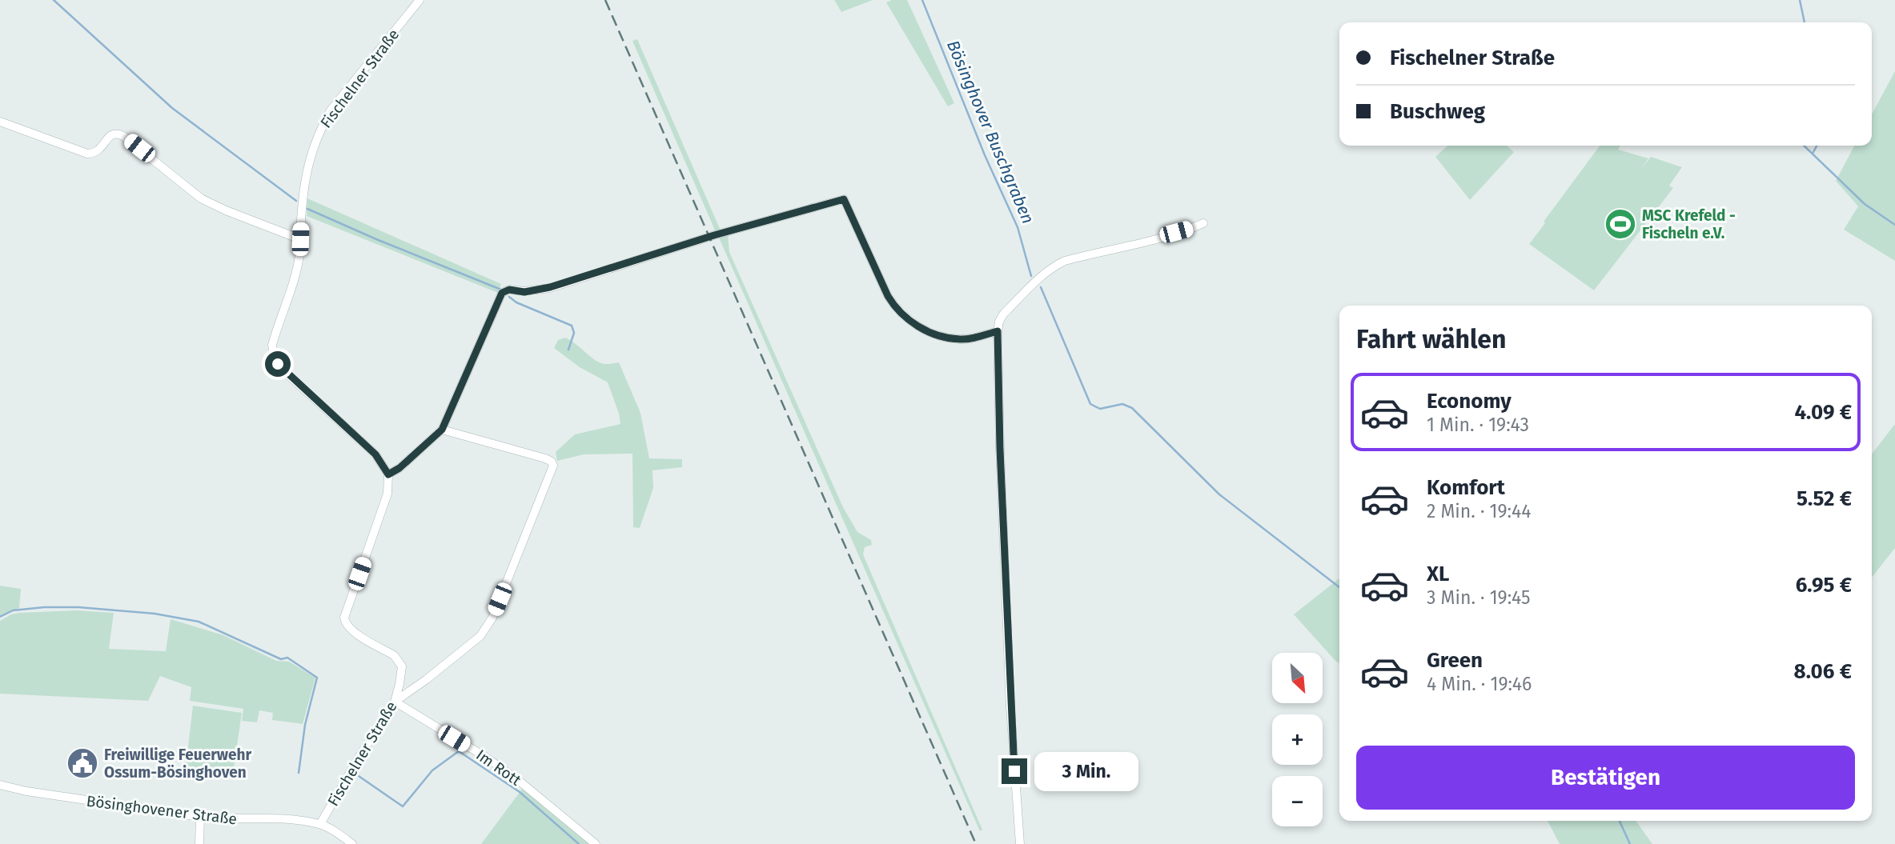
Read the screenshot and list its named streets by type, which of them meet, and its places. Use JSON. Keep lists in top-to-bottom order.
{
  "streets": {
    "street": ["Fischelner Straße", "Im Rott", "Bösinghovener Straße"]
  },
  "crossings": [
    ["Fischelner Straße", "Im Rott"],
    ["Fischelner Straße", "Bösinghovener Straße"]
  ],
  "water": ["Bösinghover Buschgraben"],
  "places": {
    "sports": ["MSC Krefeld - Fischeln e.V."],
    "public building": ["Freiwillige Feuerwehr Ossum-Bösinghoven"]
  },
  "north": "bottom right",
  "page": {
    "banner": ["Fischelner Straße", "Buschweg"],
    "heading": "Fahrt wählen",
    "list": [
      {
        "name": "Economy",
        "note": "1 Min. · 19:43",
        "value": "4.09 €"
      },
      {
        "name": "Komfort",
        "note": "2 Min. · 19:44",
        "value": "5.52 €"
      },
      {
        "name": "XL",
        "note": "3 Min. · 19:45",
        "value": "6.95 €"
      },
      {
        "name": "Green",
        "note": "4 Min. · 19:46",
        "value": "8.06 €"
      }
    ],
    "map_buttons": ["+", "−"],
    "buttons": "Bestätigen",
    "bubble": "3 Min."
  }
}
